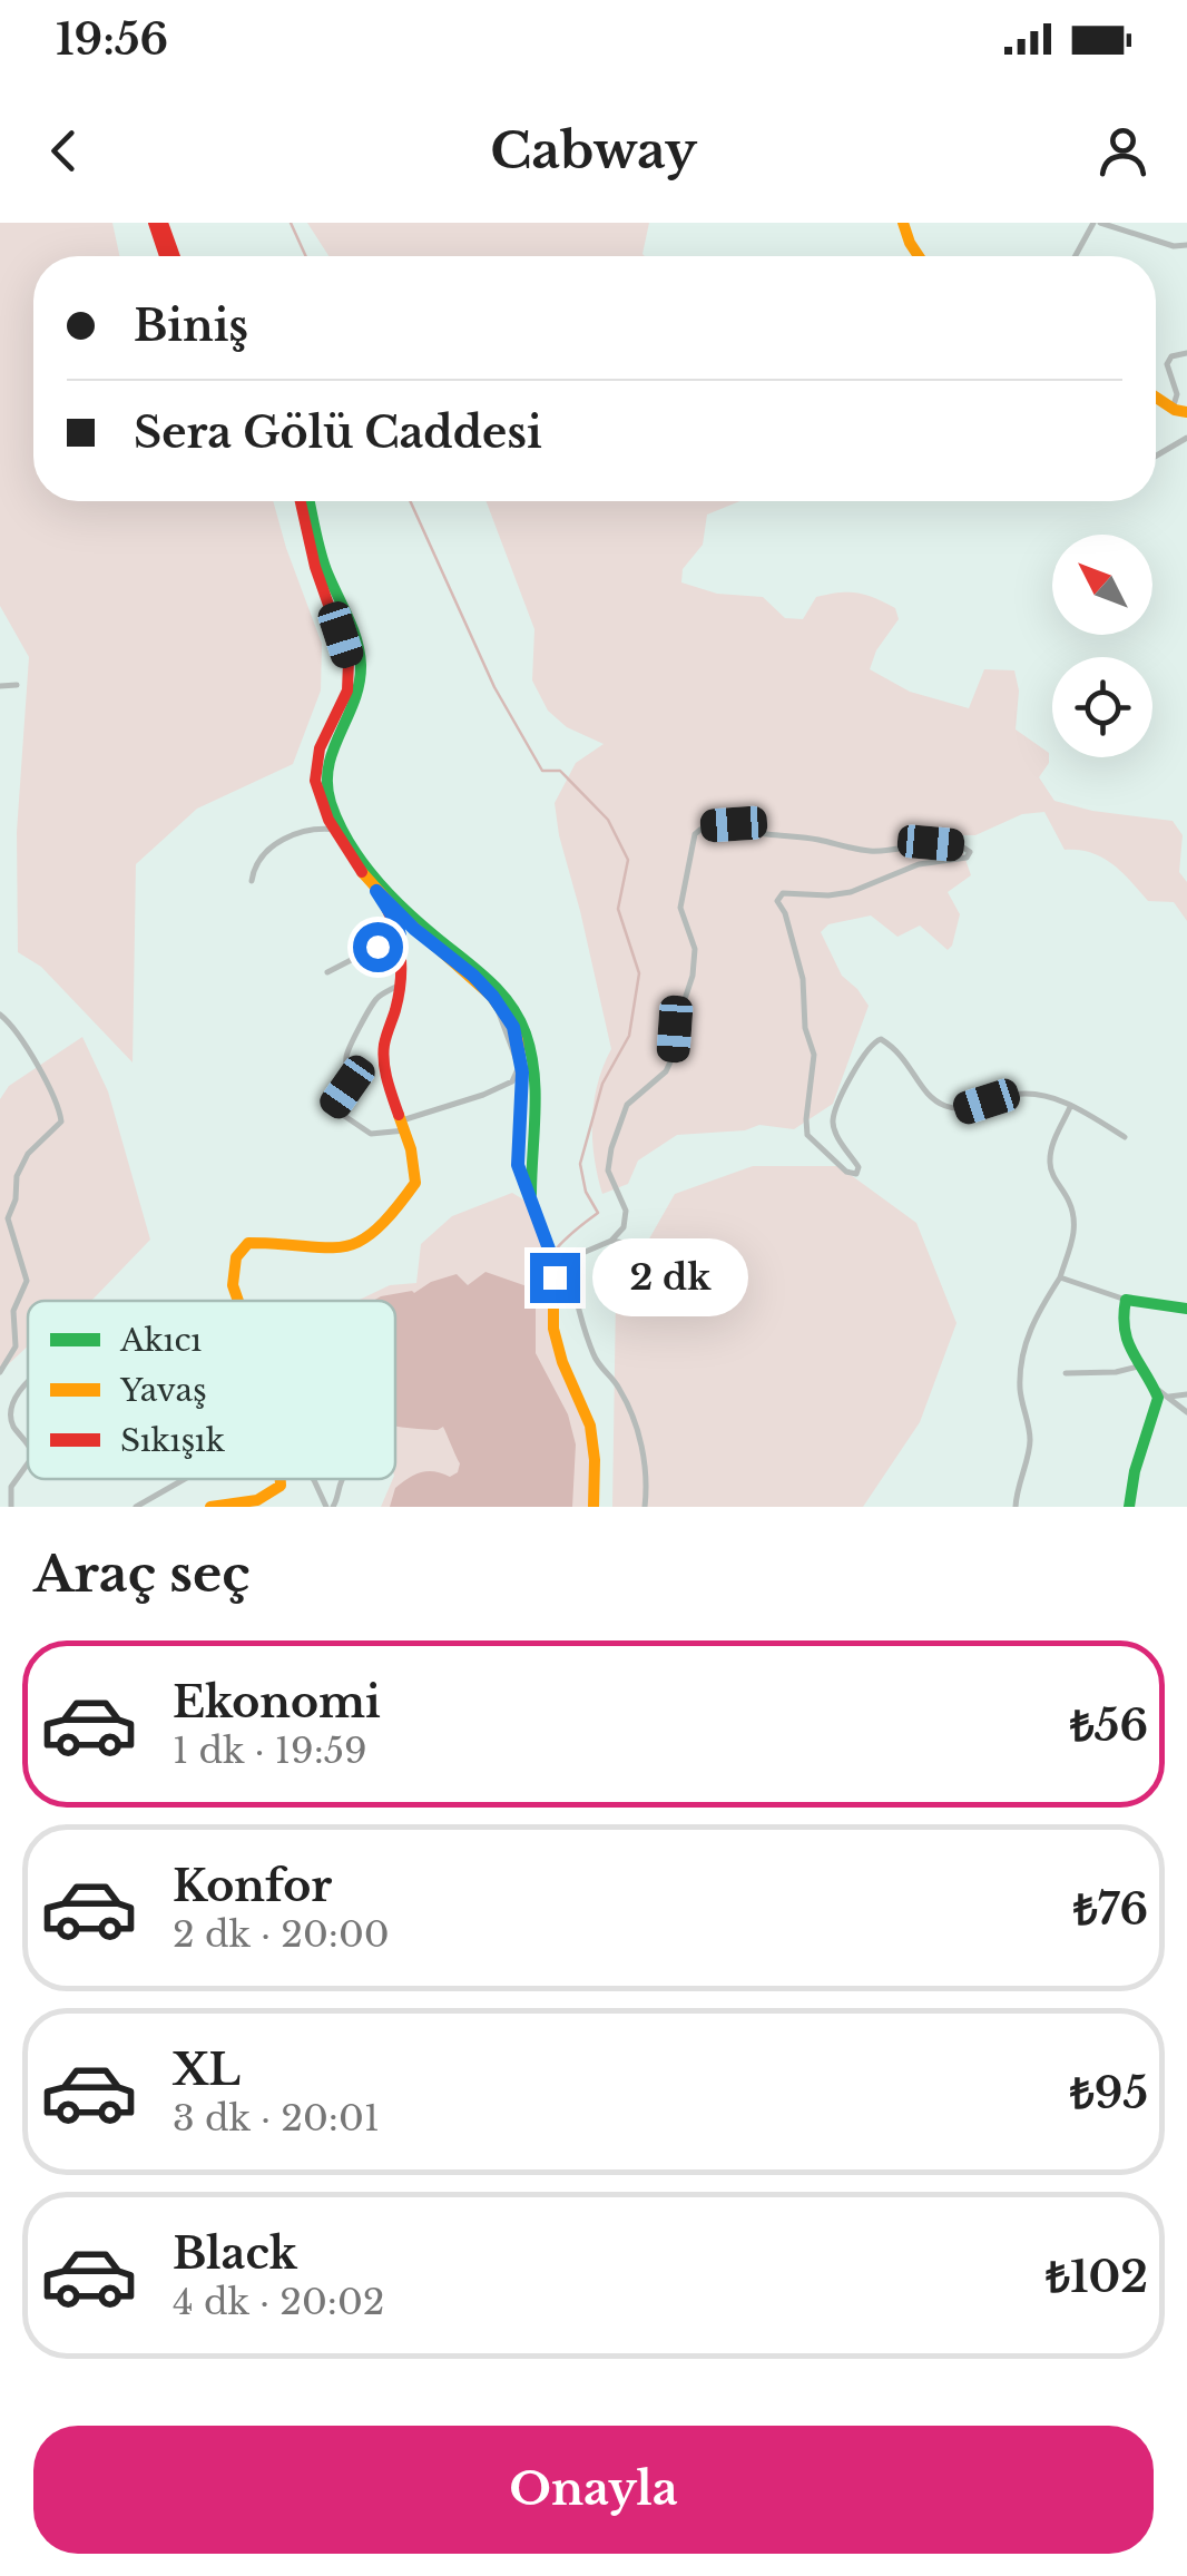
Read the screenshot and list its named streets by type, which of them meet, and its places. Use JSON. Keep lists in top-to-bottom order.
{
  "legend": ["Akıcı", "Yavaş", "Sıkışık"],
  "north": "top left",
  "page": {
    "status": "19:56",
    "header": "Cabway",
    "banner": ["Biniş", "Sera Gölü Caddesi"],
    "bubble": "2 dk",
    "heading": "Araç seç",
    "list": [
      {
        "name": "Ekonomi",
        "note": "1 dk · 19:59",
        "value": "₺56"
      },
      {
        "name": "Konfor",
        "note": "2 dk · 20:00",
        "value": "₺76"
      },
      {
        "name": "XL",
        "note": "3 dk · 20:01",
        "value": "₺95"
      },
      {
        "name": "Black",
        "note": "4 dk · 20:02",
        "value": "₺102"
      }
    ],
    "buttons": "Onayla"
  }
}
